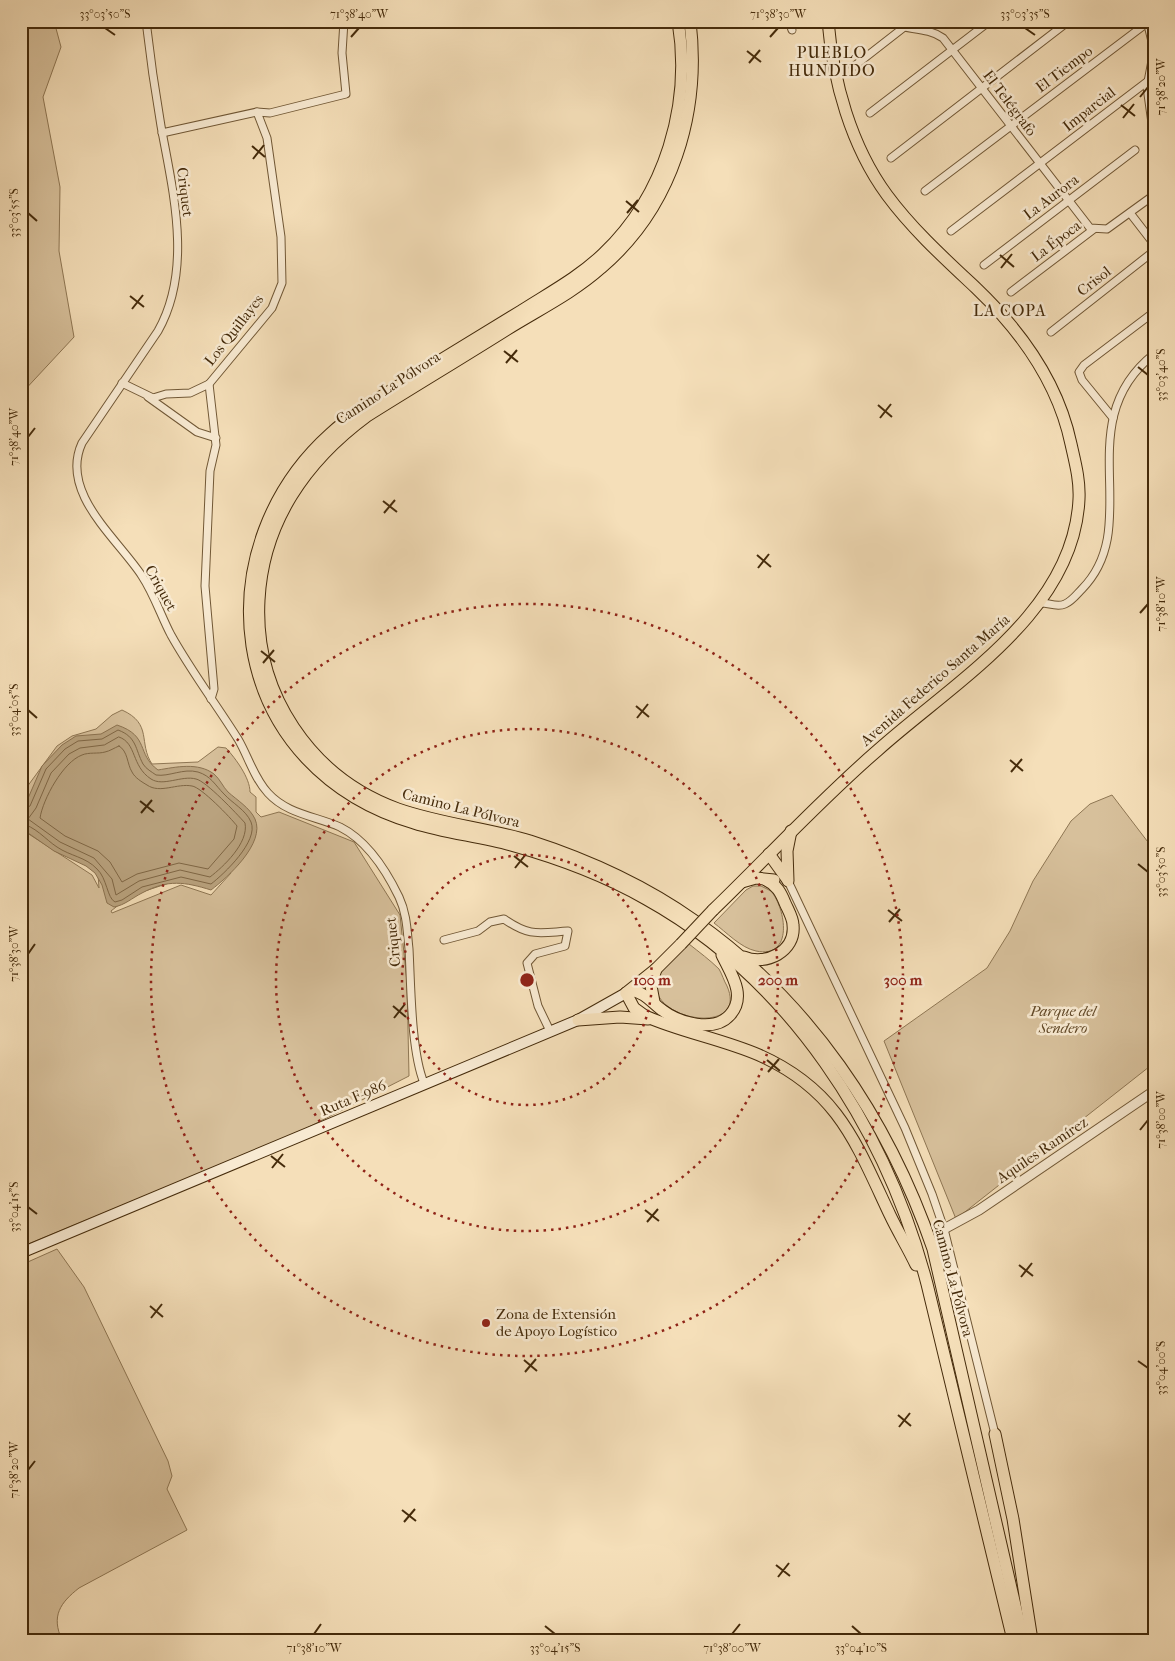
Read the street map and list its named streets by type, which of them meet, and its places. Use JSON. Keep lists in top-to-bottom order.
{
  "streets": {
    "main road": ["Camino La Pólvora", "Avenida Federico Santa María", "Ruta F-986"],
    "street": [
      "El Tiempo",
      "El Telégrafo",
      "Imparcial",
      "Criquet",
      "La Aurora",
      "La Época",
      "Crisol",
      "Los Quillayes",
      "Aquiles Ramírez"
    ]
  },
  "crossings": [
    ["El Tiempo", "El Telégrafo"],
    ["El Telégrafo", "Imparcial"],
    ["El Telégrafo", "La Aurora"],
    ["El Telégrafo", "La Época"],
    ["Criquet", "Ruta F-986"],
    ["Avenida Federico Santa María", "Ruta F-986"]
  ],
  "districts": ["PUEBLO HUNDIDO", "LA COPA"],
  "parks": ["Parque del Sendero"],
  "places": ["Zona de Extensión de Apoyo Logístico"],
  "coordinates": [
    "33°03'50\"S",
    "71°38'40\"W",
    "71°38'30\"W",
    "33°03'35\"S",
    "71°38'20\"W",
    "33°03'55\"S",
    "33°03'40\"S",
    "71°38'10\"W",
    "33°04'05\"S",
    "71°38'00\"W",
    "33°04'15\"S",
    "33°04'00\"S",
    "33°04'10\"S"
  ],
  "rings": ["100 m", "200 m", "300 m"]
}
